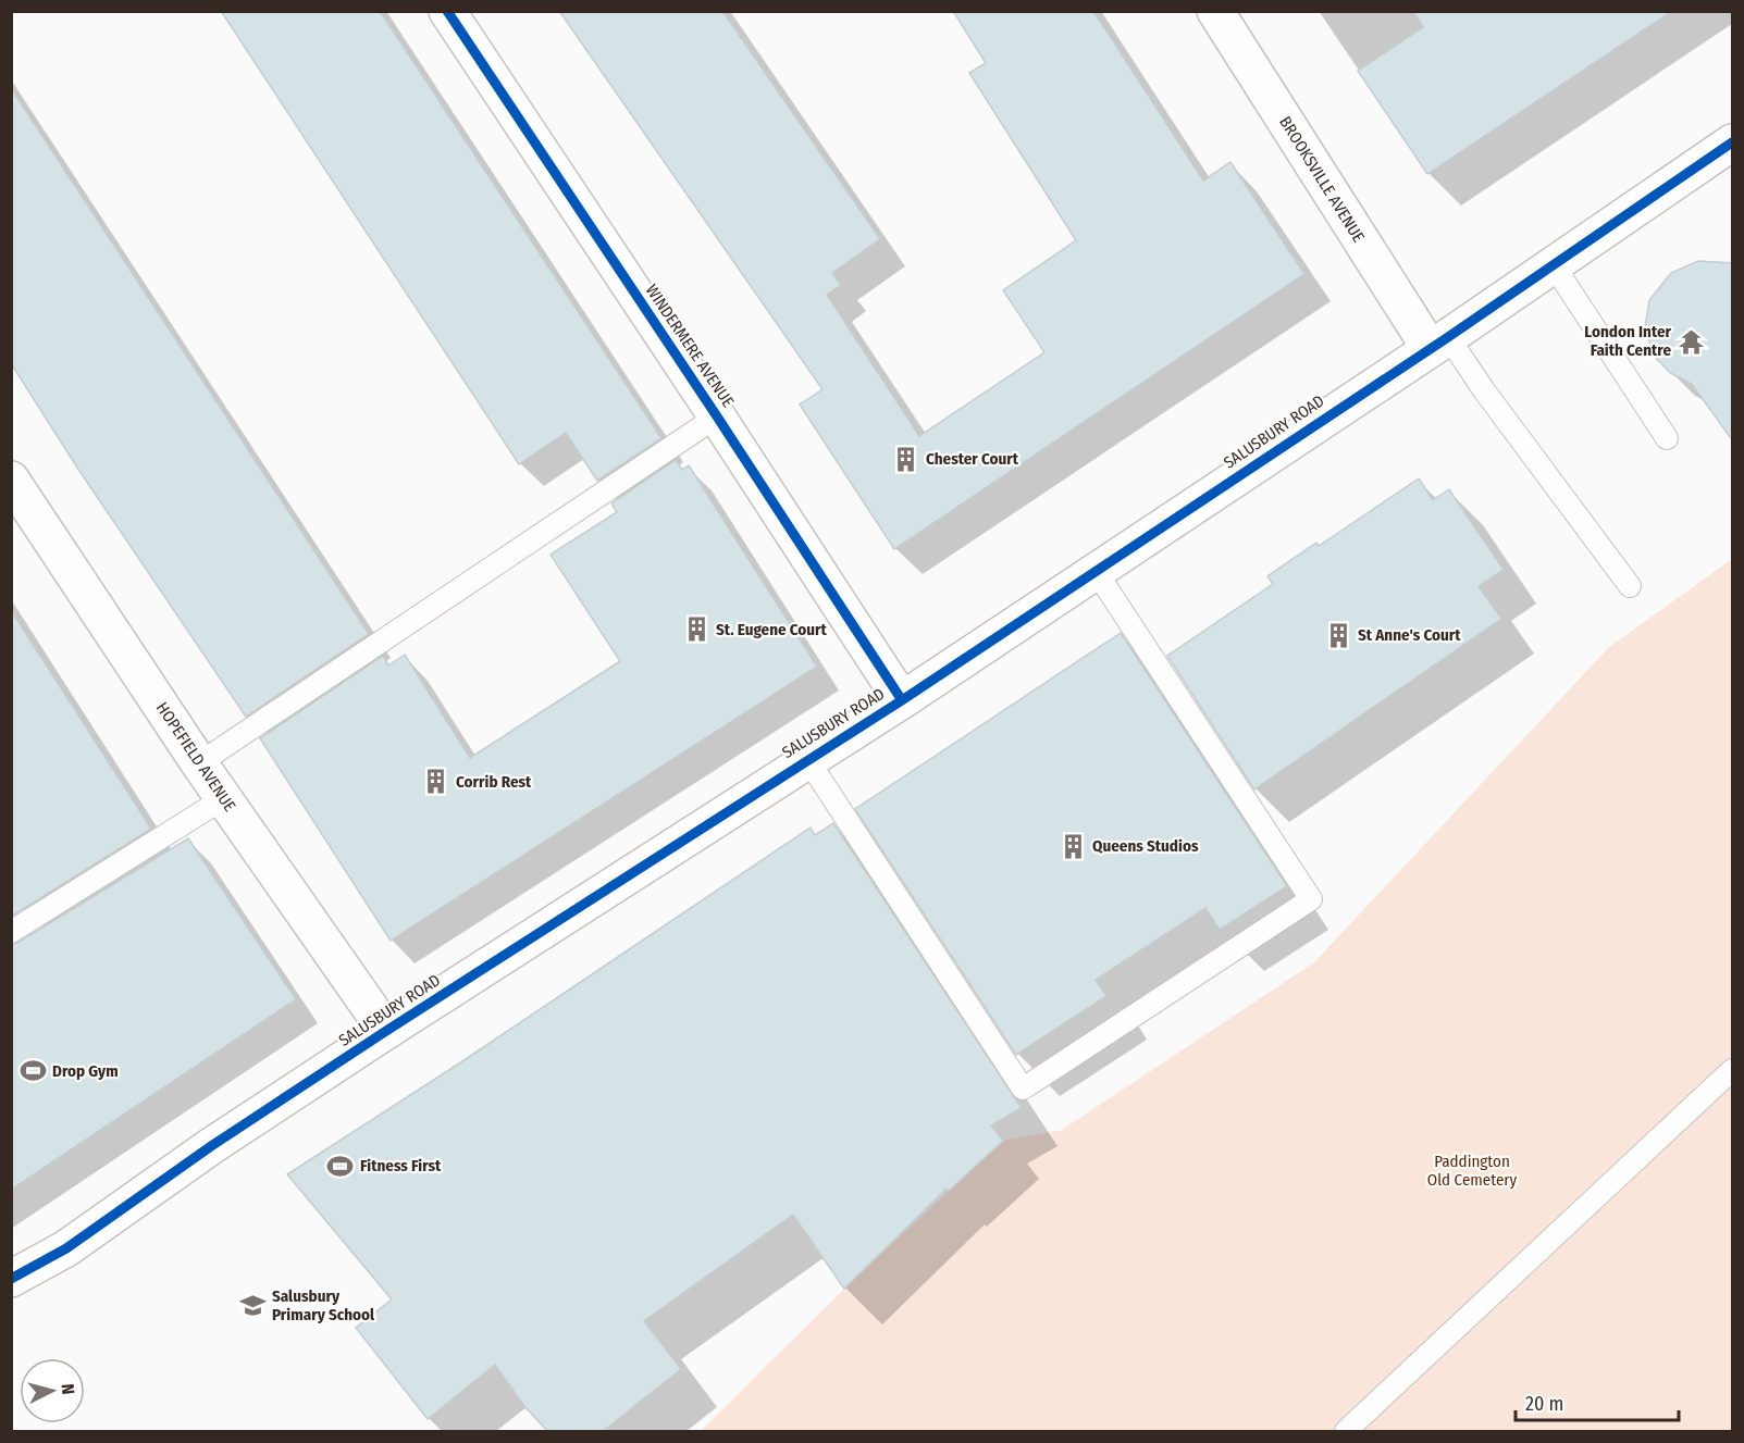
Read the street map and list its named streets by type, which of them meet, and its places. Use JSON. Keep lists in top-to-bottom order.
{
  "streets": {
    "street": [
      "BROOKSVILLE AVENUE",
      "WINDERMERE AVENUE",
      "SALUSBURY ROAD",
      "HOPEFIELD AVENUE"
    ]
  },
  "crossings": [
    ["BROOKSVILLE AVENUE", "SALUSBURY ROAD"],
    ["WINDERMERE AVENUE", "SALUSBURY ROAD"],
    ["SALUSBURY ROAD", "HOPEFIELD AVENUE"]
  ],
  "parks": ["Paddington Old Cemetery"],
  "places": {
    "temple": ["London Inter Faith Centre"],
    "building": [
      "Chester Court",
      "St. Eugene Court",
      "St Anne's Court",
      "Corrib Rest",
      "Queens Studios"
    ],
    "sports": ["Drop Gym", "Fitness First"],
    "school or university": ["Salusbury Primary School"]
  },
  "scale_bar": "20 m",
  "north": "right"
}
